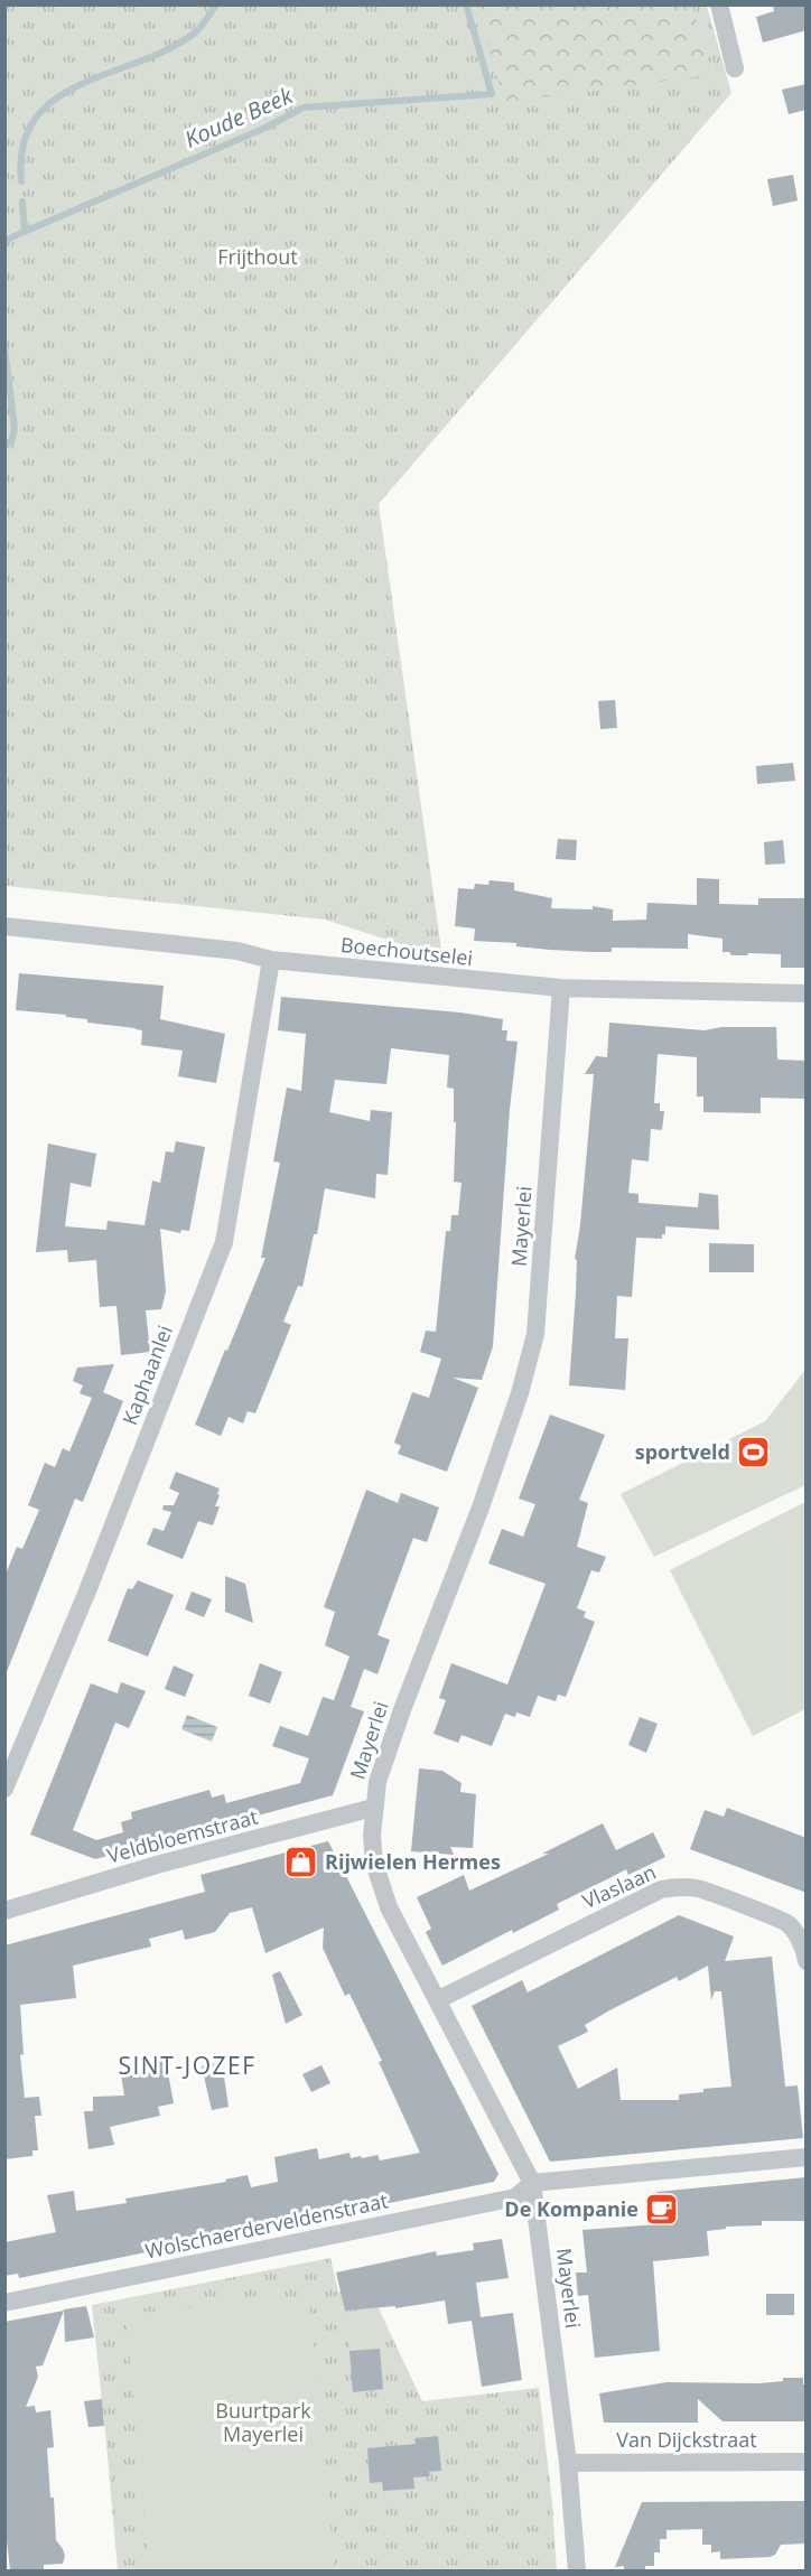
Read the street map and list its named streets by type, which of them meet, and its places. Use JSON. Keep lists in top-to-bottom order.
{
  "streets": {
    "street": [
      "Boechoutselei",
      "Mayerlei",
      "Kaphaanlei",
      "Veldbloemstraat",
      "Vlaslaan",
      "Wolschaerderveldenstraat",
      "Van Dijckstraat"
    ]
  },
  "crossings": [
    ["Boechoutselei", "Mayerlei"],
    ["Boechoutselei", "Kaphaanlei"],
    ["Mayerlei", "Veldbloemstraat"],
    ["Mayerlei", "Vlaslaan"],
    ["Mayerlei", "Wolschaerderveldenstraat"],
    ["Mayerlei", "Van Dijckstraat"]
  ],
  "districts": ["SINT-JOZEF"],
  "water": ["Koude Beek"],
  "parks": ["Frijthout", "Buurtpark Mayerlei"],
  "places": {
    "sports": ["sportveld"],
    "shop": ["Rijwielen Hermes"],
    "cafe": ["De Kompanie"]
  }
}
